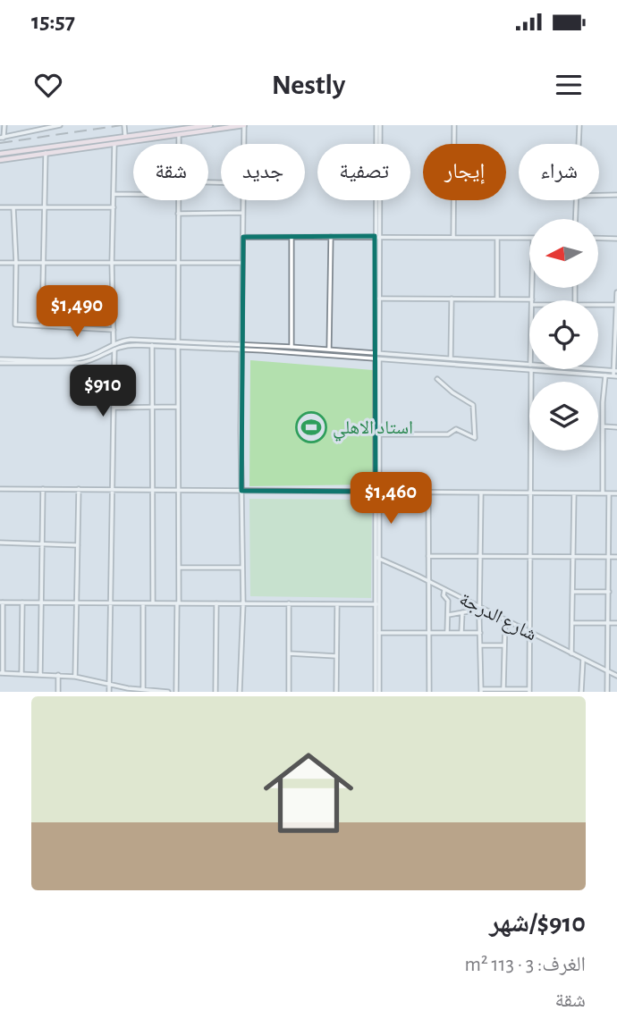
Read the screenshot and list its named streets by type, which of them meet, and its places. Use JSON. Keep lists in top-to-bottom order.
{
  "streets": {
    "street": ["شارع الدرجة"]
  },
  "places": {
    "sports": ["استاد الاهلي"]
  },
  "north": "left",
  "page": {
    "status": "15:57",
    "header": "Nestly",
    "chip": [
      "شراء",
      "إيجار",
      "تصفية",
      "جديد",
      "شقة"
    ],
    "price": ["$1,490", "$910", "$1,460"],
    "list": [
      {
        "name": "$910/شهر",
        "note": "الغرف: 3 · 113 m² · شقة"
      }
    ]
  }
}
